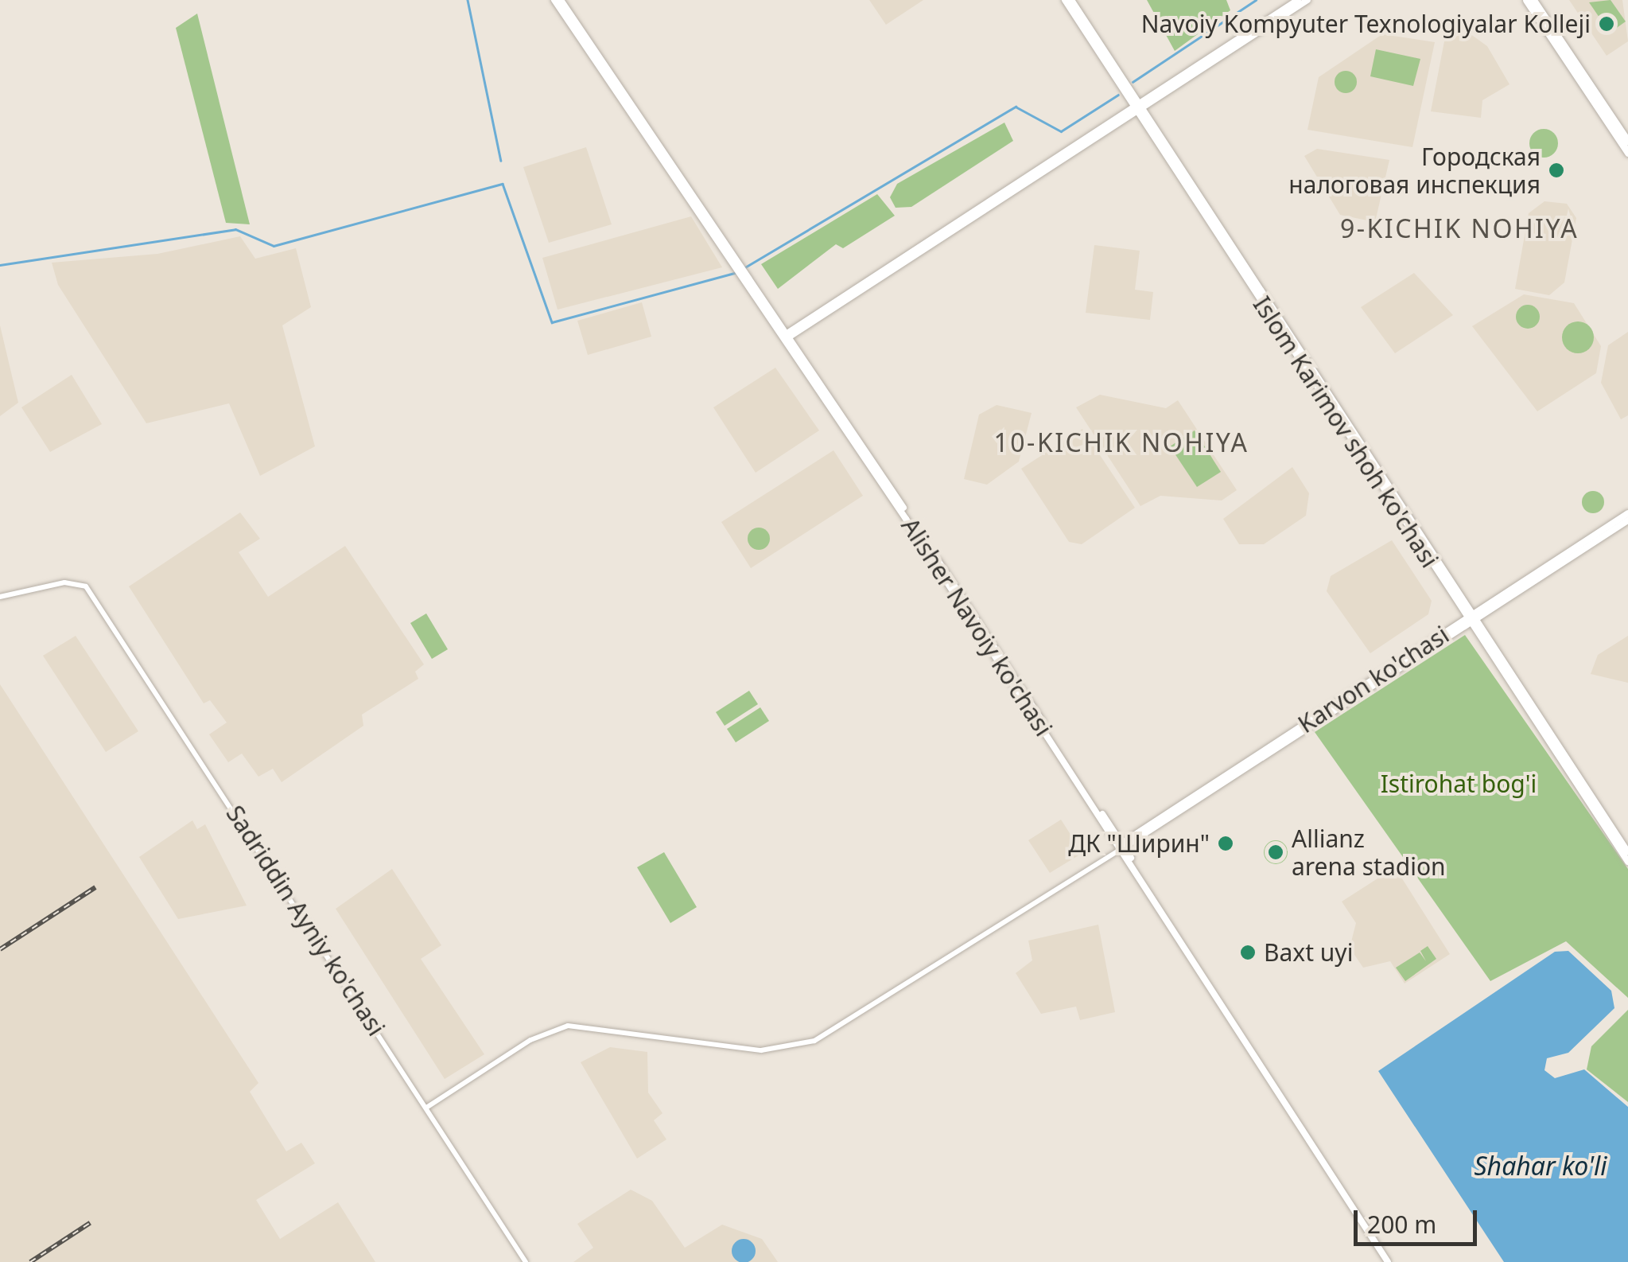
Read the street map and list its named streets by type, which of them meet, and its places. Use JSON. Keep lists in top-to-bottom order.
{
  "streets": {
    "main road": ["Islom Karimov shoh ko'chasi", "Alisher Navoiy ko'chasi", "Karvon ko'chasi"],
    "street": ["Sadriddin Ayniy ko'chasi"]
  },
  "crossings": [
    ["Islom Karimov shoh ko'chasi", "Karvon ko'chasi"],
    ["Alisher Navoiy ko'chasi", "Karvon ko'chasi"]
  ],
  "districts": ["9-KICHIK NOHIYA", "10-KICHIK NOHIYA"],
  "water": ["Shahar ko'li"],
  "parks": ["Istirohat bog'i"],
  "places": [
    "Navoiy Kompyuter Texnologiyalar Kolleji",
    "Городская налоговая инспекция",
    "ДК \"Ширин\"",
    "Allianz arena stadion",
    "Baxt uyi"
  ],
  "scale_bar": "200 m"
}
